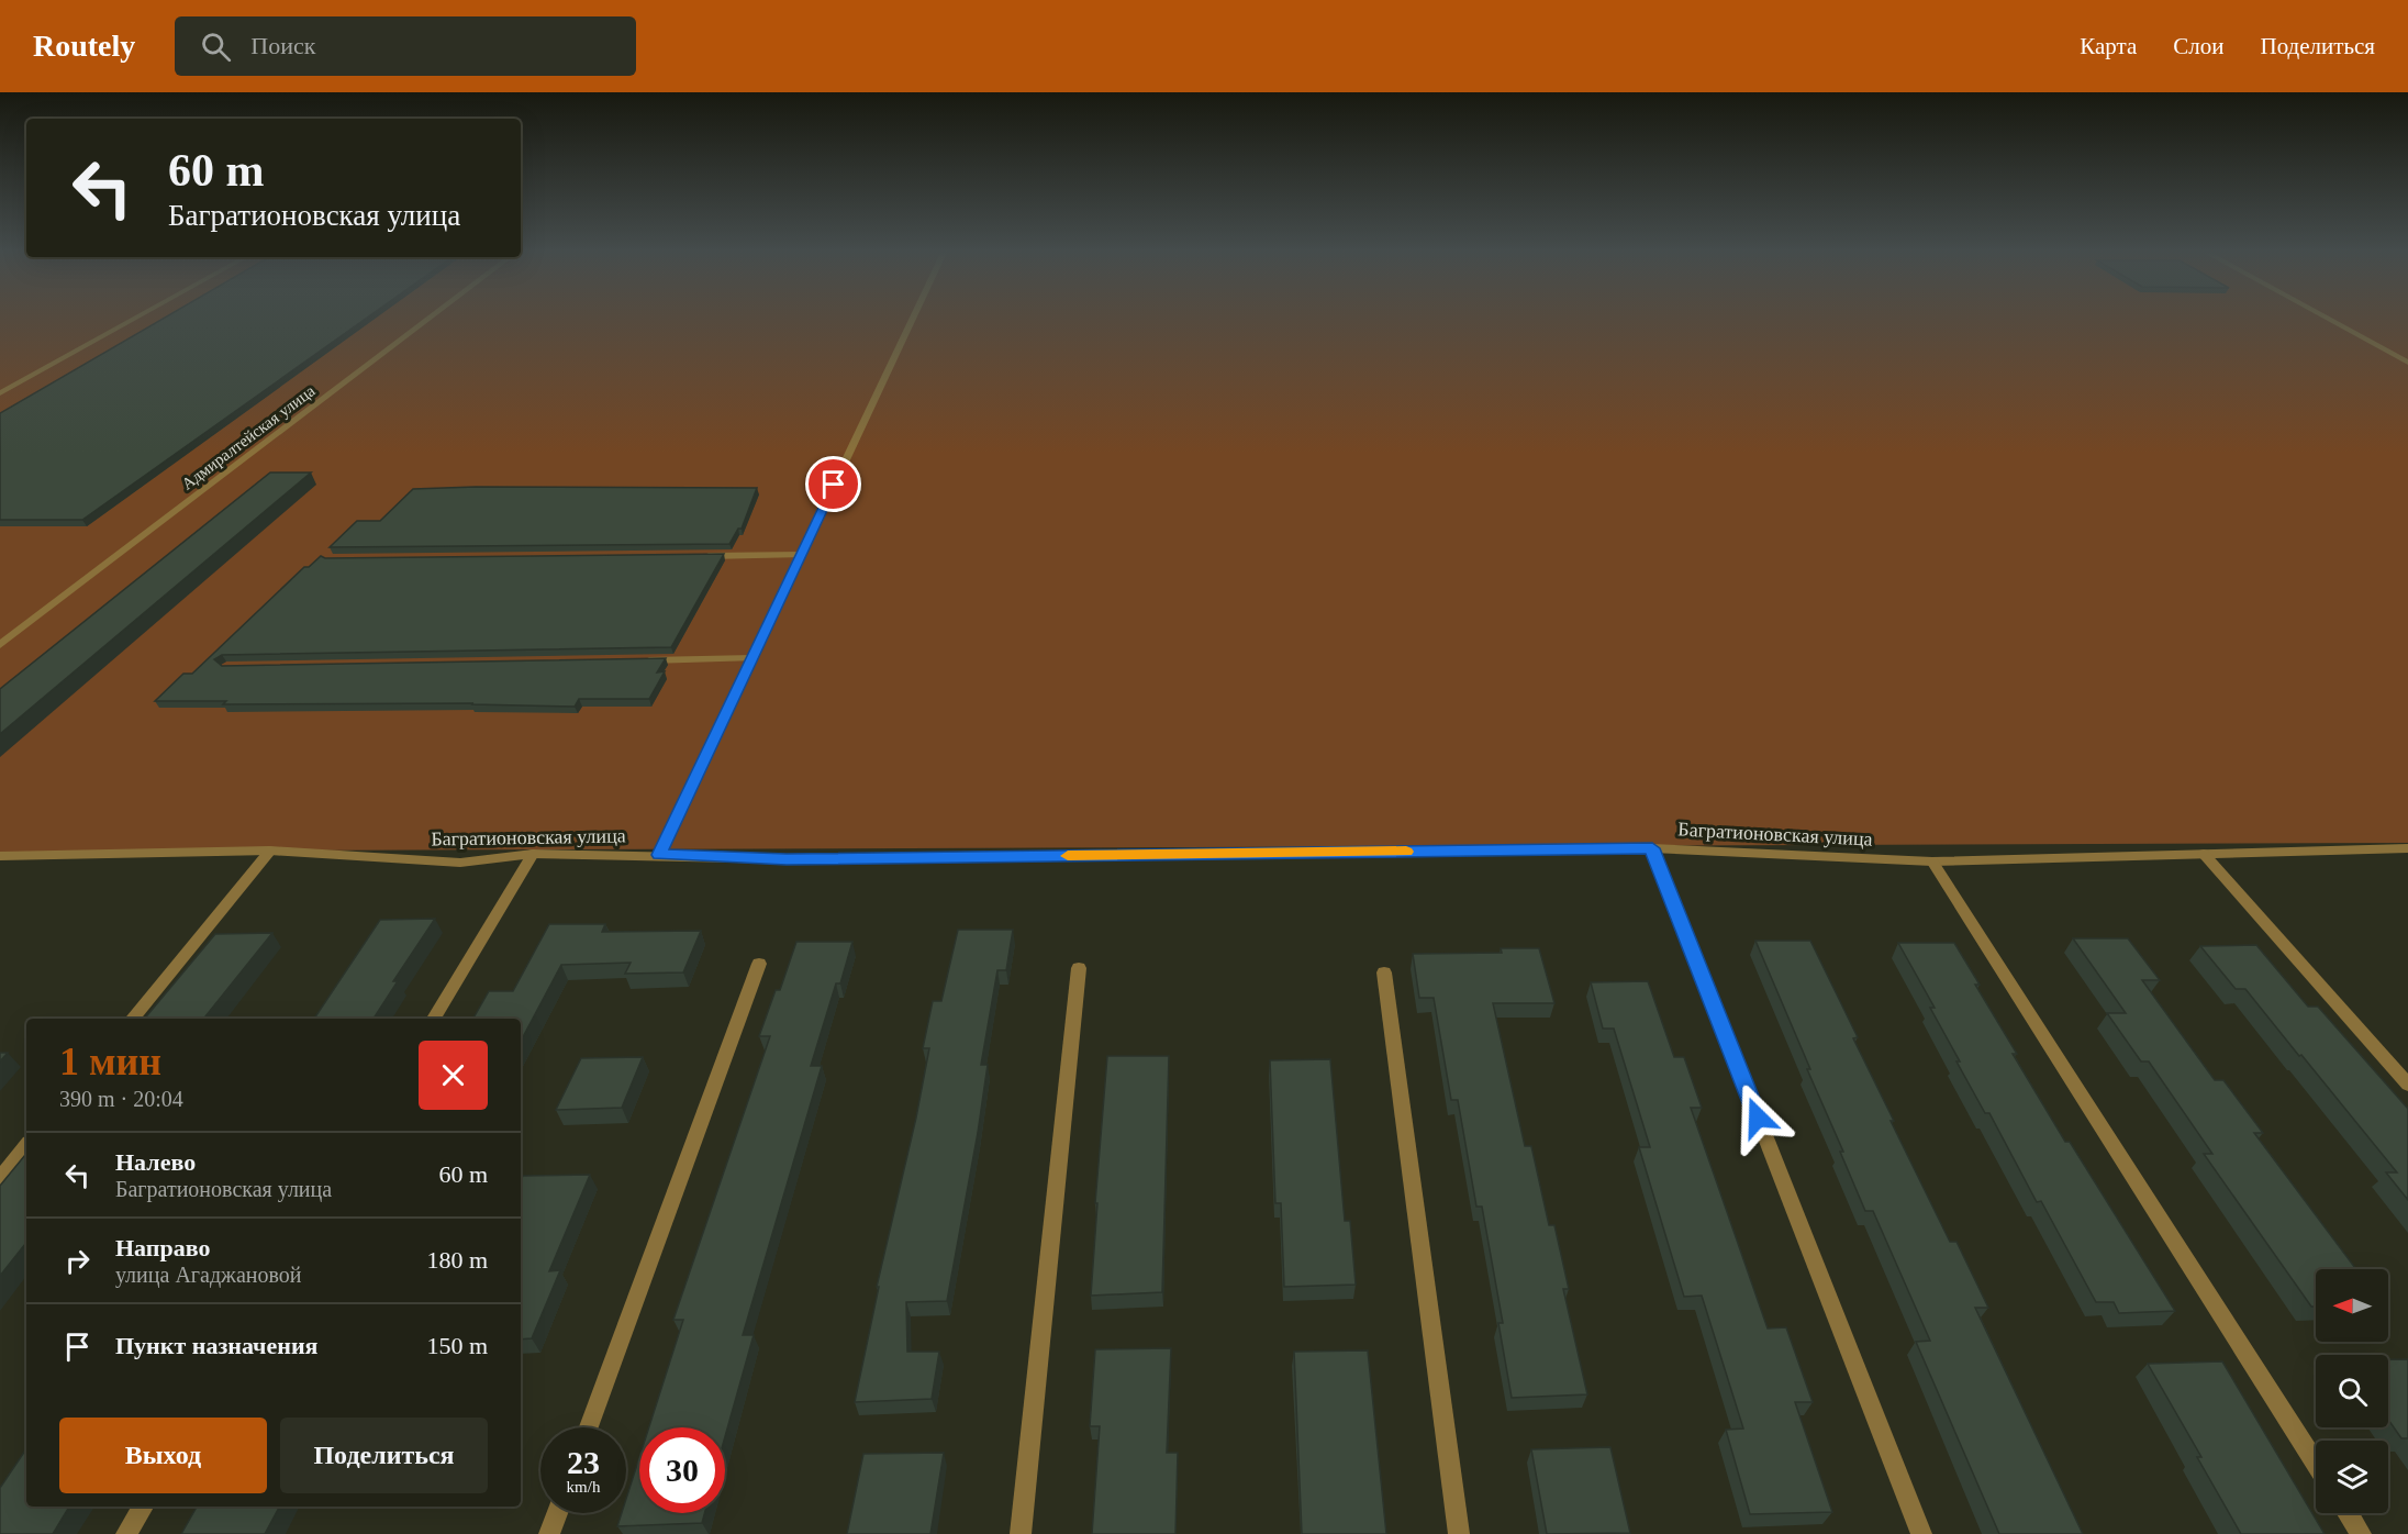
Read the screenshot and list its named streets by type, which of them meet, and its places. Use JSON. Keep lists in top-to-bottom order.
{
  "streets": {
    "street": ["Адмиралтейская улица", "Багратионовская улица"]
  },
  "north": "left",
  "page": {
    "header": "Routely",
    "search": "Поиск",
    "nav": ["Карта", "Слои", "Поделиться"],
    "turn": ["60 m", "Багратионовская улица"],
    "heading": ["1 мин", "390 m · 20:04"],
    "list": [
      {
        "name": "Налево",
        "note": "Багратионовская улица",
        "value": "60 m"
      },
      {
        "name": "Направо",
        "note": "улица Агаджановой",
        "value": "180 m"
      },
      {
        "name": "Пункт назначения",
        "value": "150 m"
      }
    ],
    "buttons": ["Выход", "Поделиться"],
    "speed": "23 km/h",
    "limit": "30"
  }
}
